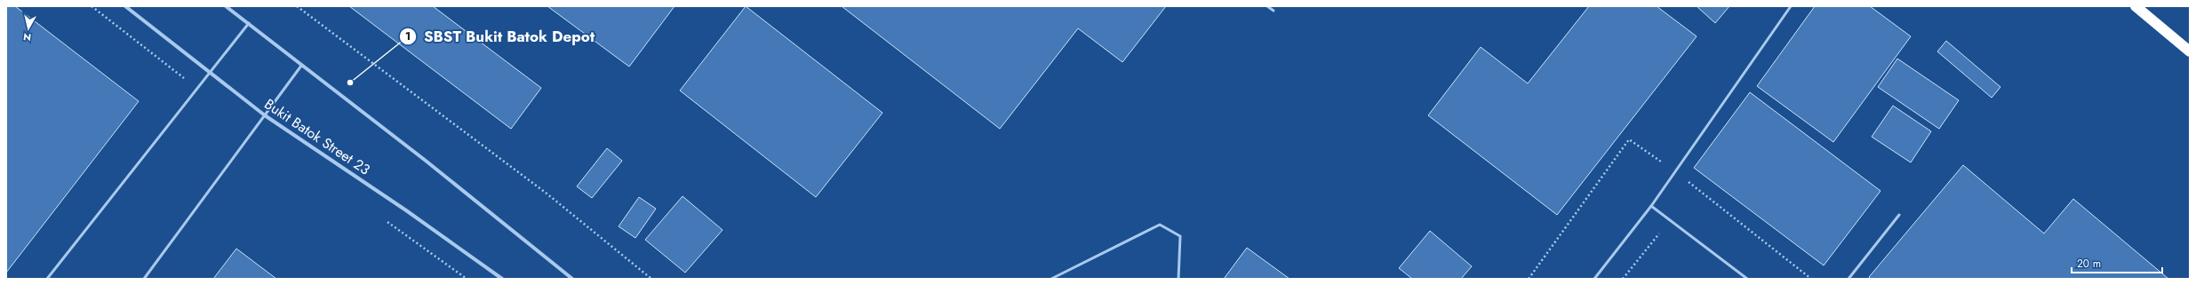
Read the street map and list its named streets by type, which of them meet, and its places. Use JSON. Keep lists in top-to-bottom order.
{
  "streets": {
    "street": ["Bukit Batok Street 23"]
  },
  "places": ["SBST Bukit Batok Depot"],
  "scale_bar": "20 m",
  "north": "bottom"
}
